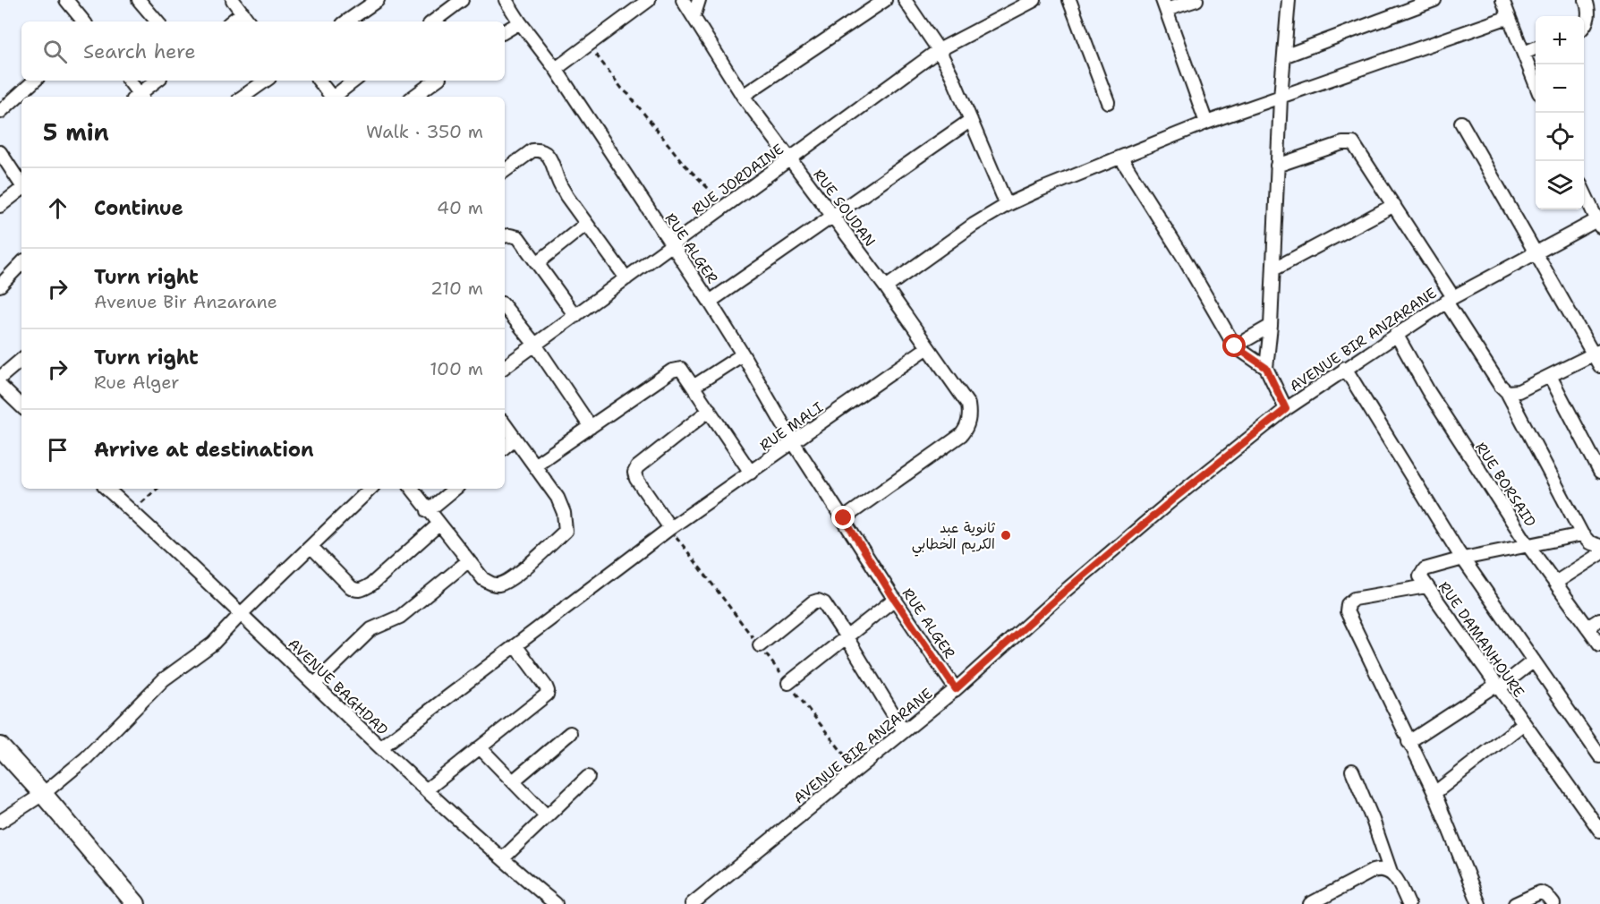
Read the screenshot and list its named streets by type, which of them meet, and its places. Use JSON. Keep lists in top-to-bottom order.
{
  "streets": {
    "street": [
      "RUE JORDAINE",
      "RUE SOUDAN",
      "RUE ALGER",
      "AVENUE BIR ANZARANE",
      "RUE MALI",
      "RUE BORSAID",
      "RUE DAMANHOURE",
      "AVENUE BAGHDAD"
    ]
  },
  "crossings": [
    ["RUE JORDAINE", "RUE SOUDAN"],
    ["RUE JORDAINE", "RUE ALGER"],
    ["RUE SOUDAN", "RUE ALGER"],
    ["RUE SOUDAN", "RUE MALI"],
    ["RUE ALGER", "AVENUE BIR ANZARANE"],
    ["RUE ALGER", "RUE MALI"],
    ["AVENUE BIR ANZARANE", "RUE BORSAID"],
    ["RUE MALI", "AVENUE BAGHDAD"],
    ["RUE BORSAID", "RUE DAMANHOURE"]
  ],
  "places": ["ثانوية عبد الكريم الخطابي"],
  "page": {
    "map_buttons": ["+", "−"],
    "search": "Search here",
    "heading": ["5 min", "Walk · 350 m"],
    "list": [
      ["Continue", "40 m"],
      ["Turn right", "Avenue Bir Anzarane", "210 m"],
      ["Turn right", "Rue Alger", "100 m"],
      "Arrive at destination"
    ]
  }
}
